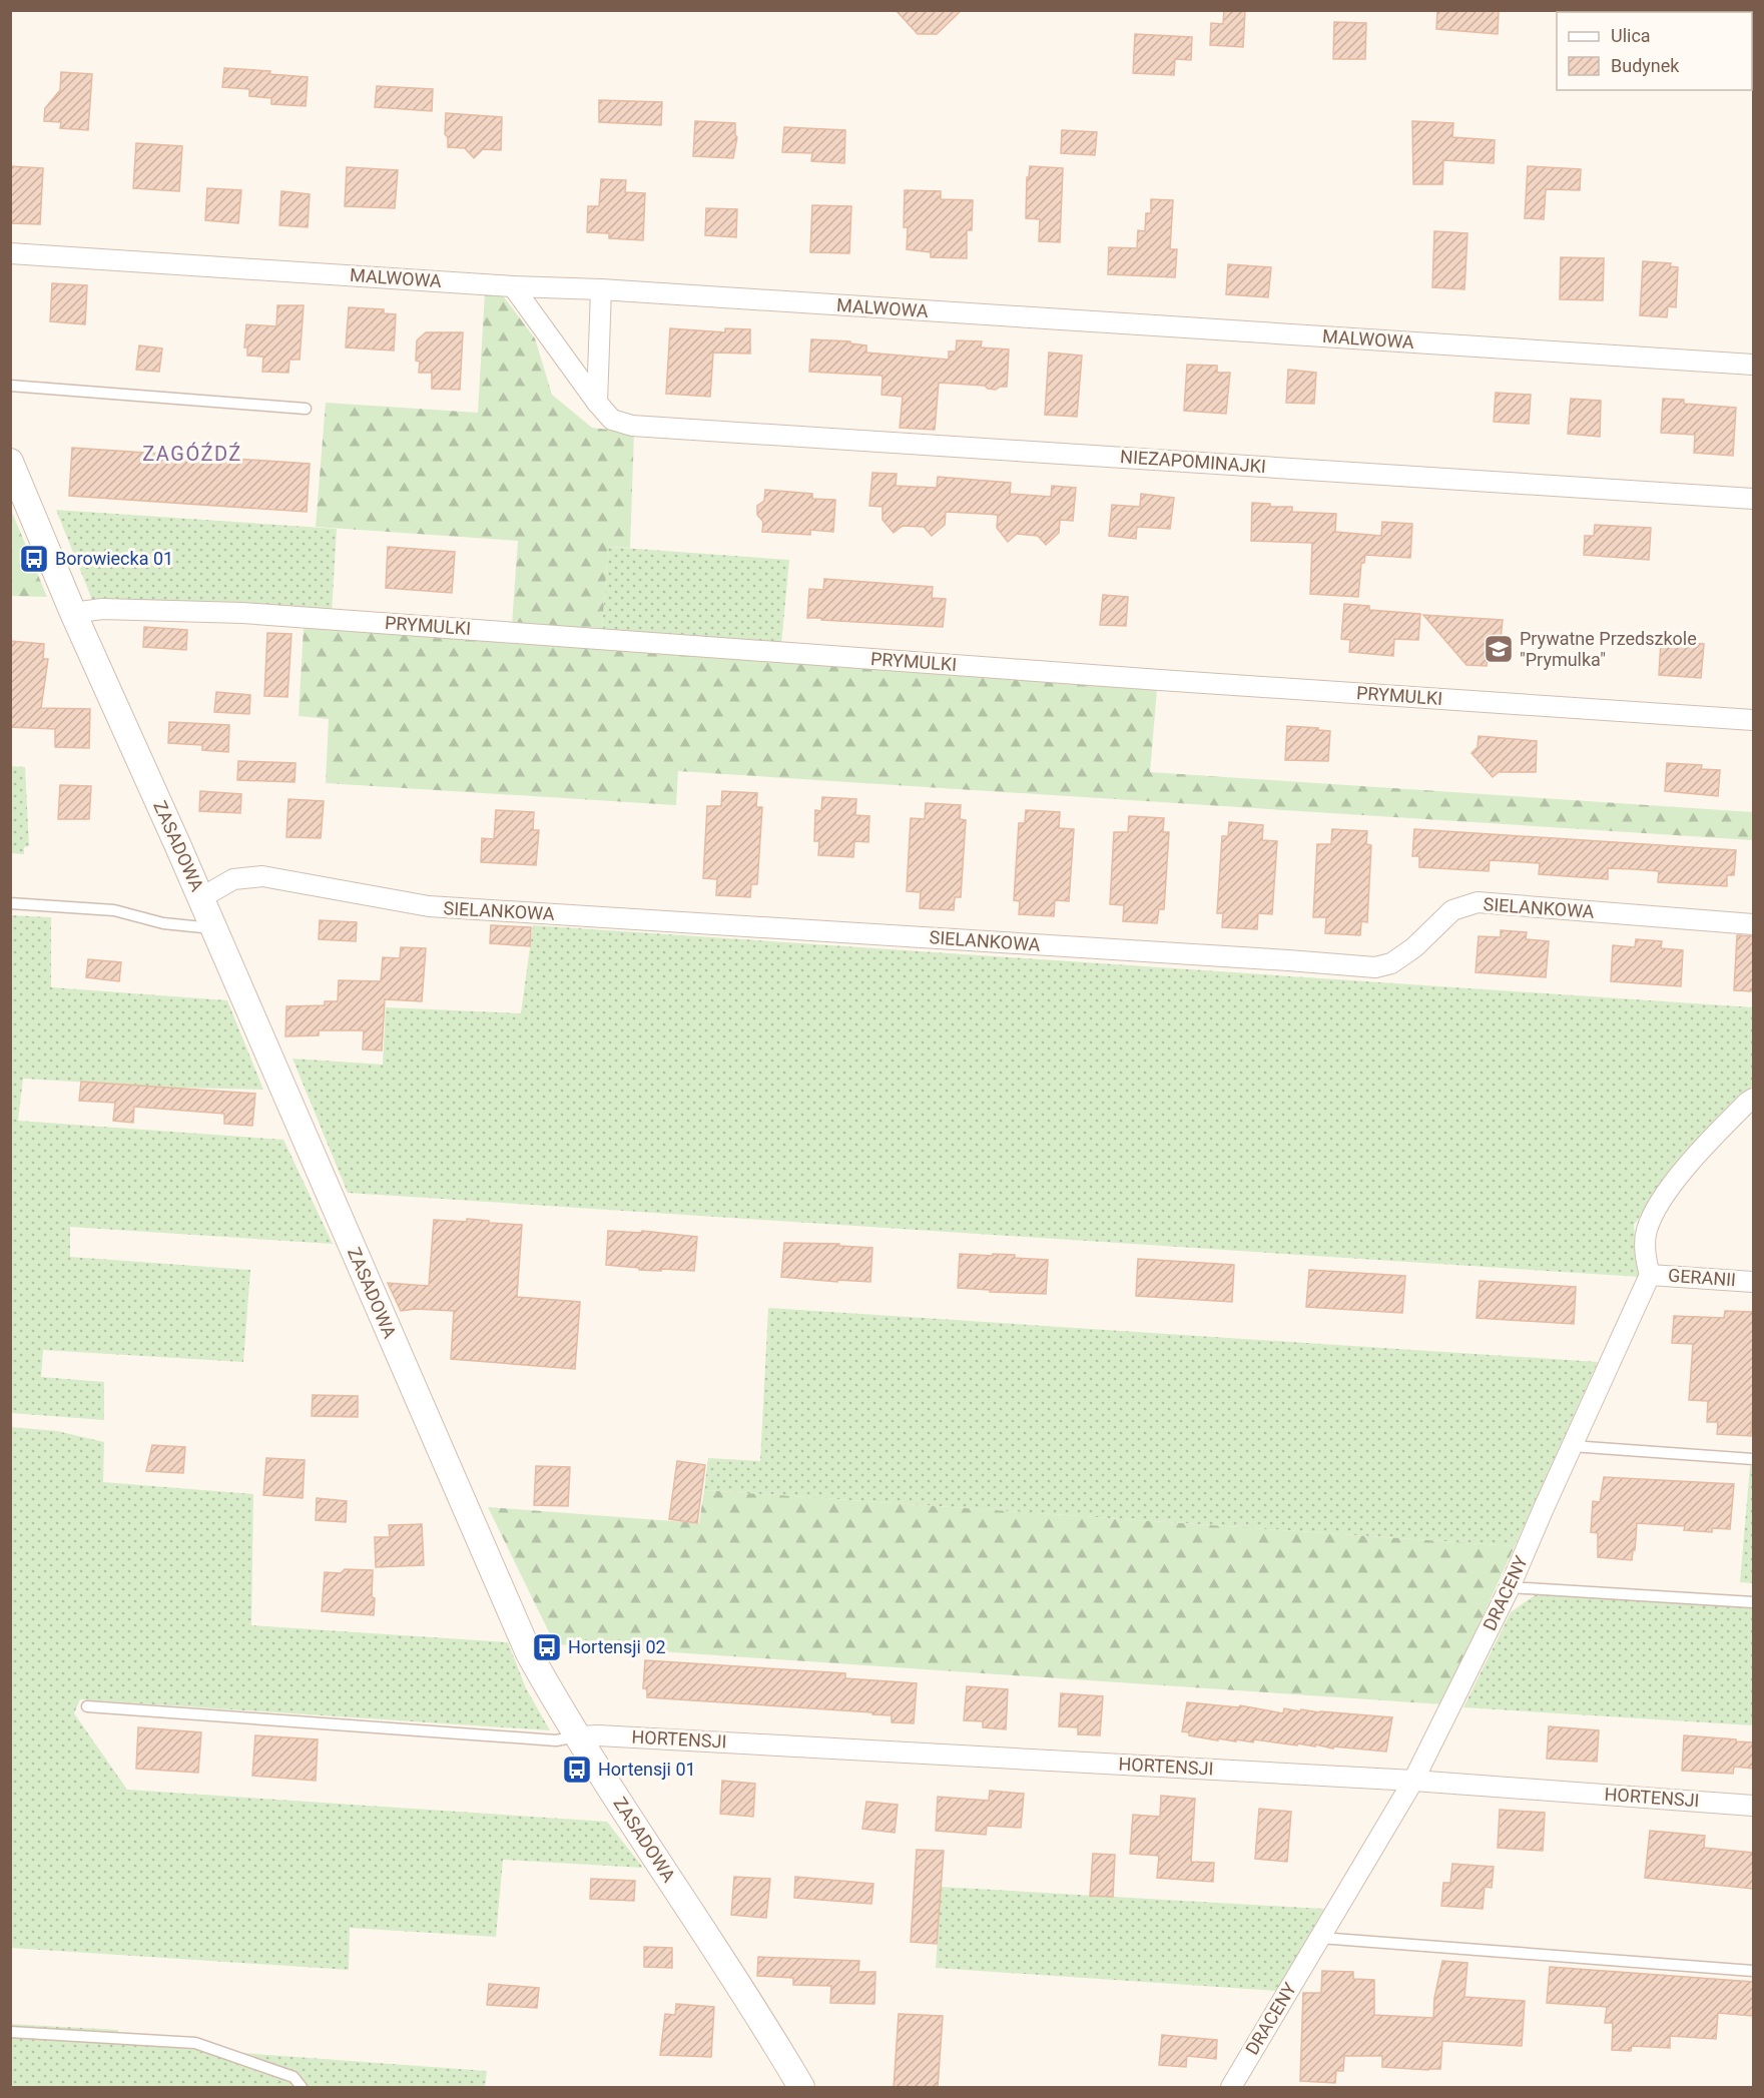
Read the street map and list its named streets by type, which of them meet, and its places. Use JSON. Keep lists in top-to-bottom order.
{
  "streets": {
    "street": [
      "MALWOWA",
      "NIEZAPOMINAJKI",
      "PRYMULKI",
      "ZASADOWA",
      "SIELANKOWA",
      "GERANII",
      "DRACENY",
      "HORTENSJI"
    ]
  },
  "crossings": [
    ["PRYMULKI", "ZASADOWA"],
    ["ZASADOWA", "SIELANKOWA"],
    ["ZASADOWA", "HORTENSJI"],
    ["GERANII", "DRACENY"],
    ["DRACENY", "HORTENSJI"]
  ],
  "districts": ["ZAGÓŹDŹ"],
  "places": {
    "bus stop": ["Borowiecka 01", "Hortensji 02", "Hortensji 01"],
    "school or university": ["Prywatne Przedszkole \"Prymulka\""]
  },
  "legend": ["Ulica", "Budynek"]
}
